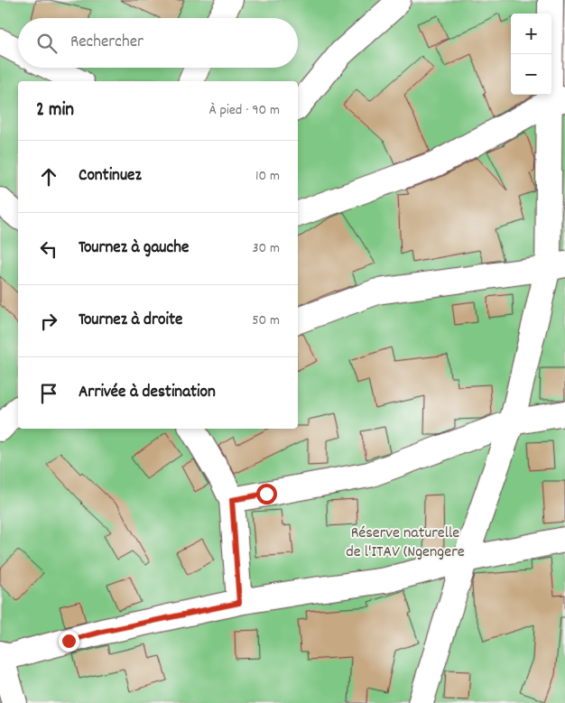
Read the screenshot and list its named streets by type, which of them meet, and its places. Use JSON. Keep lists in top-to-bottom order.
{
  "parks": ["Réserve naturelle de l'ITAV (Ngengere"],
  "page": {
    "map_buttons": ["+", "−"],
    "search": "Rechercher",
    "heading": ["2 min", "À pied · 90 m"],
    "list": [
      ["Continuez", "10 m"],
      ["Tournez à gauche", "30 m"],
      ["Tournez à droite", "50 m"],
      "Arrivée à destination"
    ]
  }
}
